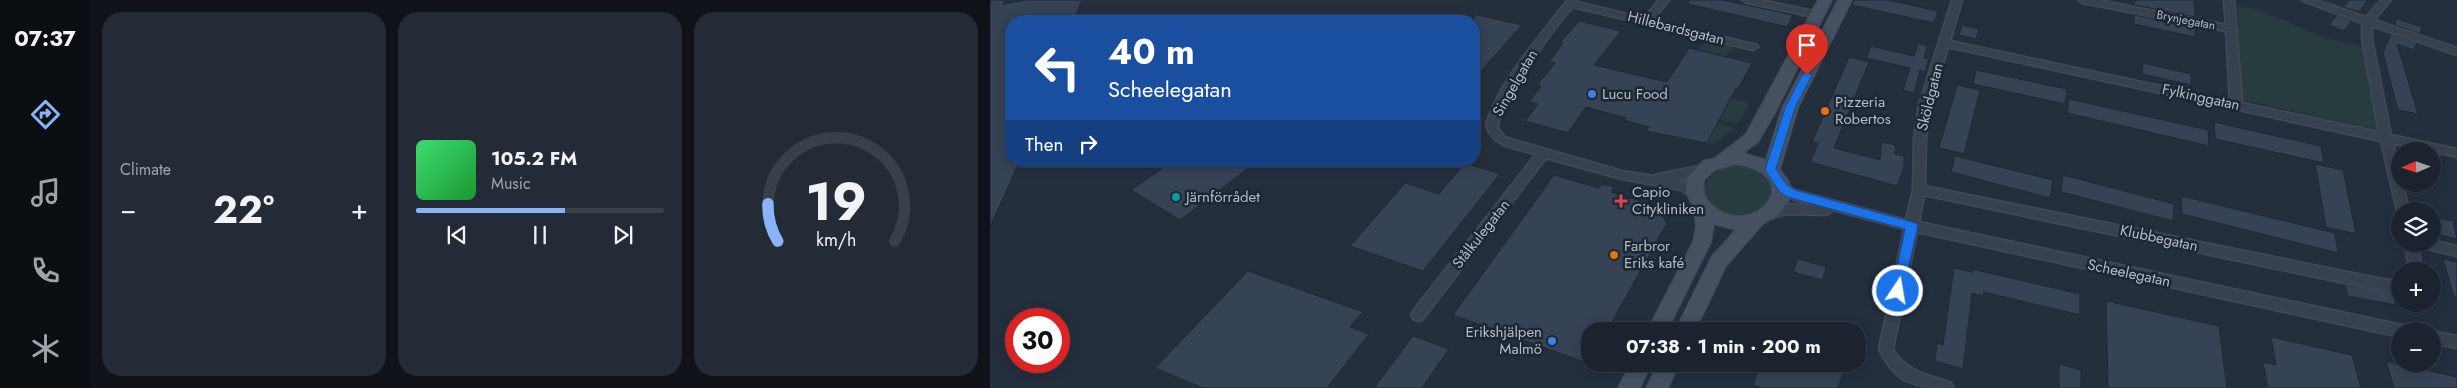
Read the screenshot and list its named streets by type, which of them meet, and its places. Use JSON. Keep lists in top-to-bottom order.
{
  "streets": {
    "street": [
      "Brynjegatan",
      "Hillebardsgatan",
      "Singelgatan",
      "Sköldgatan",
      "Fylkinggatan",
      "Stålkulegatan",
      "Klubbegatan",
      "Scheelegatan"
    ]
  },
  "crossings": [
    ["Hillebardsgatan", "Singelgatan"],
    ["Singelgatan", "Stålkulegatan"],
    ["Singelgatan", "Scheelegatan"],
    ["Sköldgatan", "Fylkinggatan"],
    ["Sköldgatan", "Klubbegatan"],
    ["Sköldgatan", "Scheelegatan"]
  ],
  "places": {
    "other": [
      "Lucu Food",
      "Pizzeria Robertos",
      "Järnförrådet",
      "Farbror Eriks kafé",
      "Erikshjälpen Malmö"
    ],
    "health": ["Capio Citykliniken"]
  },
  "north": "left",
  "page": {
    "tabs": "07:37",
    "tile": "Climate",
    "turn": ["40 m", "Scheelegatan"],
    "then": "Then",
    "song": ["105.2 FM", "Music"],
    "map_buttons": ["+", "−"],
    "heat": ["−", "22°", "+"],
    "limit": "30",
    "trip": "07:38 · 1 min · 200 m",
    "gauge": ["19", "km/h"]
  }
}
